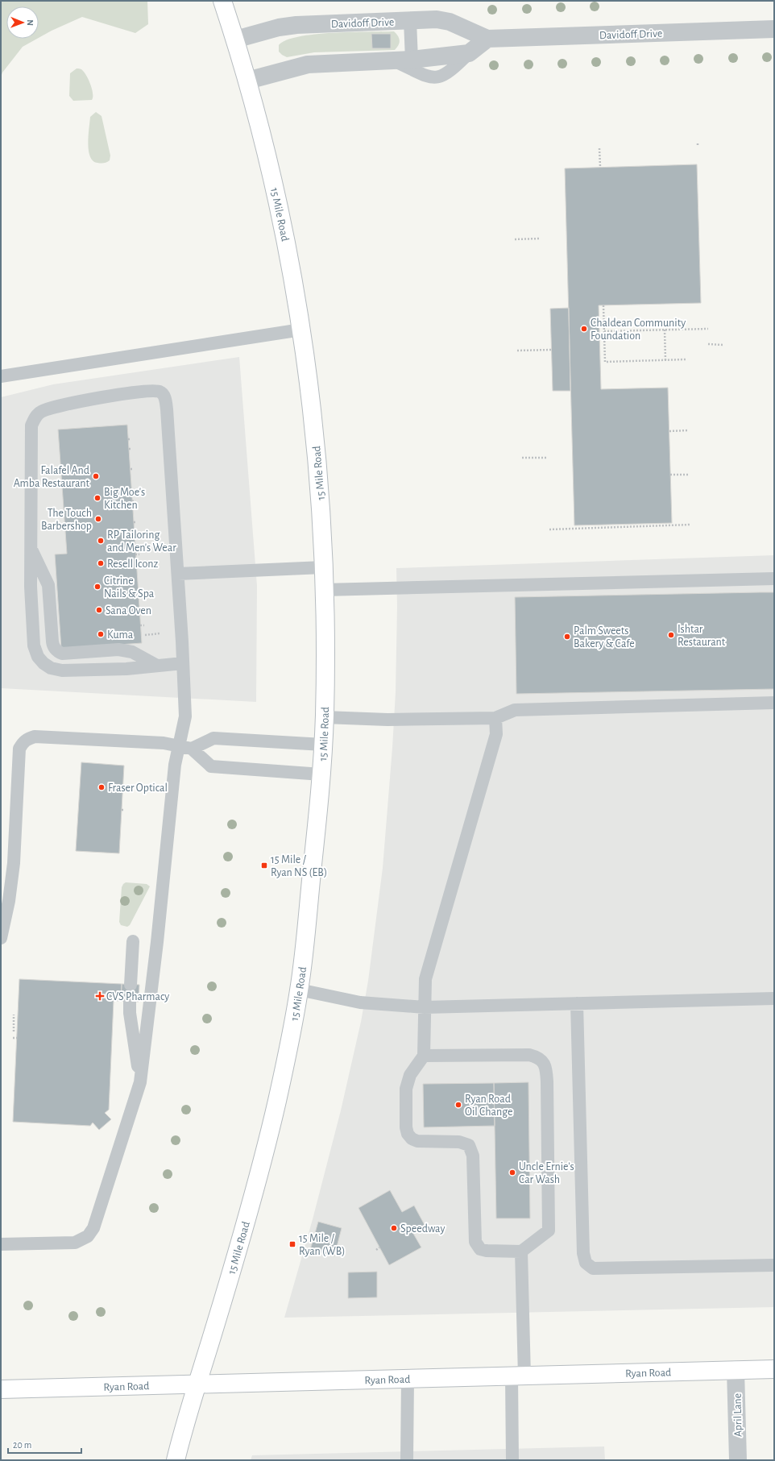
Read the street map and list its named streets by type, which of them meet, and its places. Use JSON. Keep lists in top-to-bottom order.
{
  "streets": {
    "main road": ["15 Mile Road", "Ryan Road"],
    "street": ["Davidoff Drive", "April Lane"]
  },
  "crossings": [
    ["Davidoff Drive", "15 Mile Road"],
    ["15 Mile Road", "Ryan Road"],
    ["Ryan Road", "April Lane"]
  ],
  "places": {
    "other": [
      "Chaldean Community Foundation",
      "Falafel And Amba Restaurant",
      "Big Moe's Kitchen",
      "The Touch Barbershop",
      "RP Tailoring and Men's Wear",
      "Resell Iconz",
      "Citrine Nails & Spa",
      "Sana Oven",
      "Kuma",
      "Ishtar Restaurant",
      "Palm Sweets Bakery & Cafe",
      "Fraser Optical",
      "Ryan Road Oil Change",
      "Uncle Ernie's Car Wash",
      "Speedway"
    ],
    "transit": ["15 Mile / Ryan NS (EB)", "15 Mile / Ryan (WB)"],
    "health": ["CVS Pharmacy"]
  },
  "scale_bar": "20 m",
  "north": "right"
}
